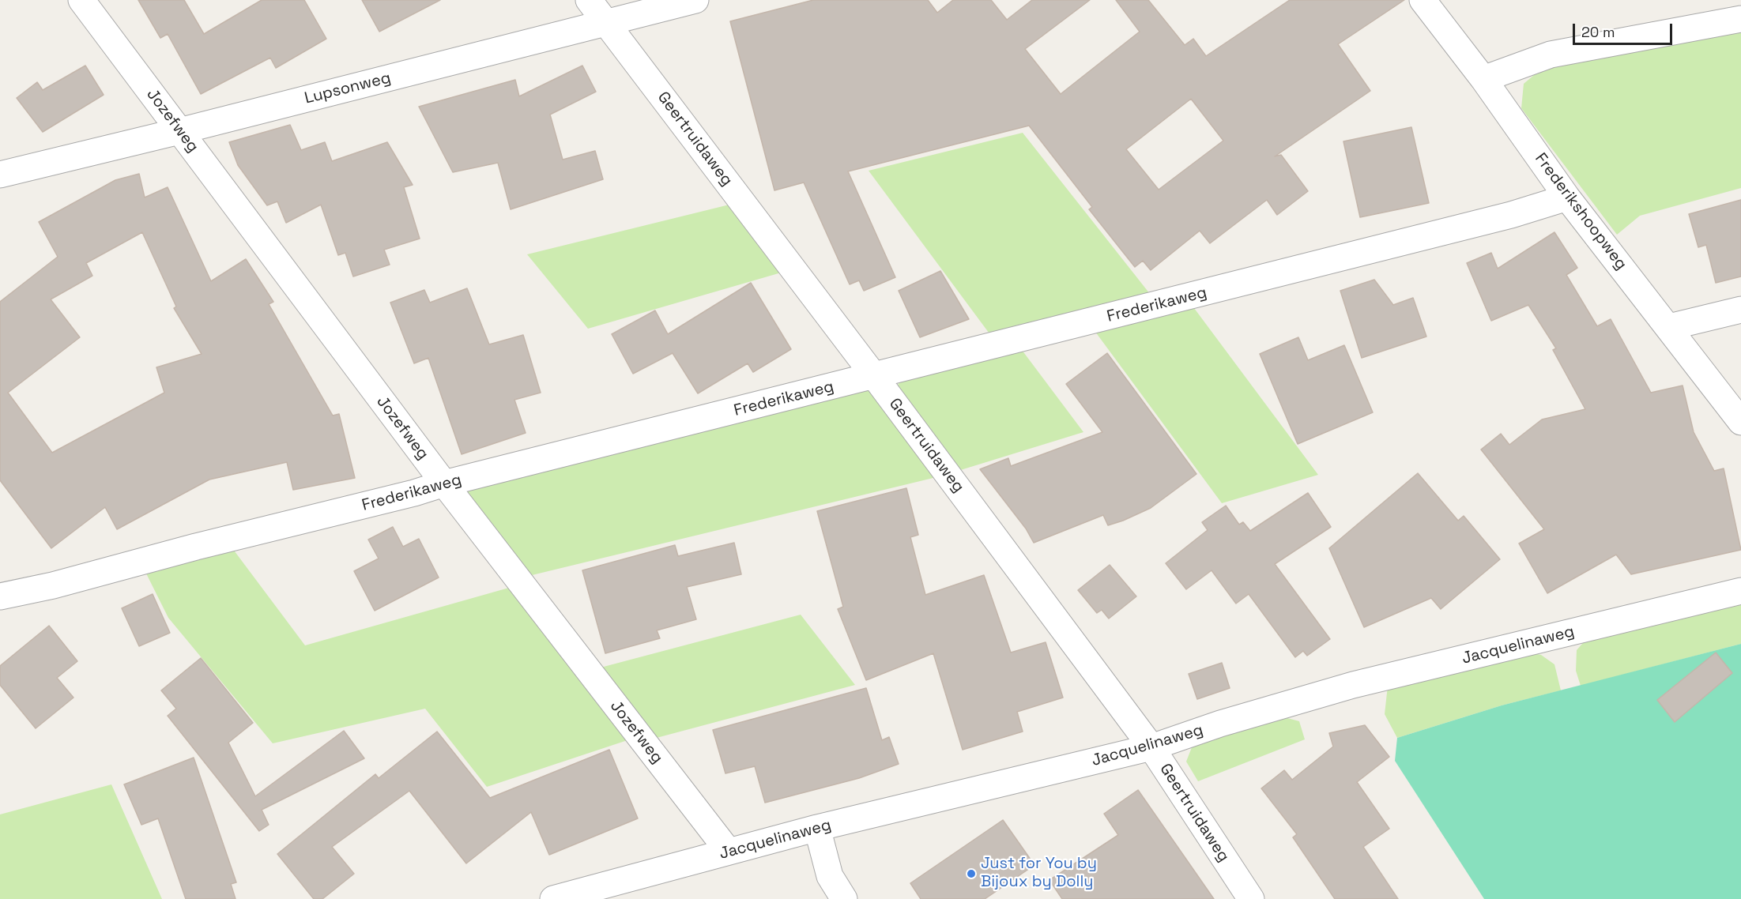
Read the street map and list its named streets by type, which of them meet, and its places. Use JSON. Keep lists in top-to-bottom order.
{
  "streets": {
    "street": [
      "Lupsonweg",
      "Jozefweg",
      "Geertruidaweg",
      "Frederikshoopweg",
      "Frederikaweg",
      "Jacquelinaweg"
    ]
  },
  "crossings": [
    ["Lupsonweg", "Jozefweg"],
    ["Lupsonweg", "Geertruidaweg"],
    ["Jozefweg", "Frederikaweg"],
    ["Jozefweg", "Jacquelinaweg"],
    ["Geertruidaweg", "Frederikaweg"],
    ["Geertruidaweg", "Jacquelinaweg"],
    ["Frederikshoopweg", "Frederikaweg"]
  ],
  "places": ["Just for You by Bijoux by Dolly"],
  "scale_bar": "20 m"
}
